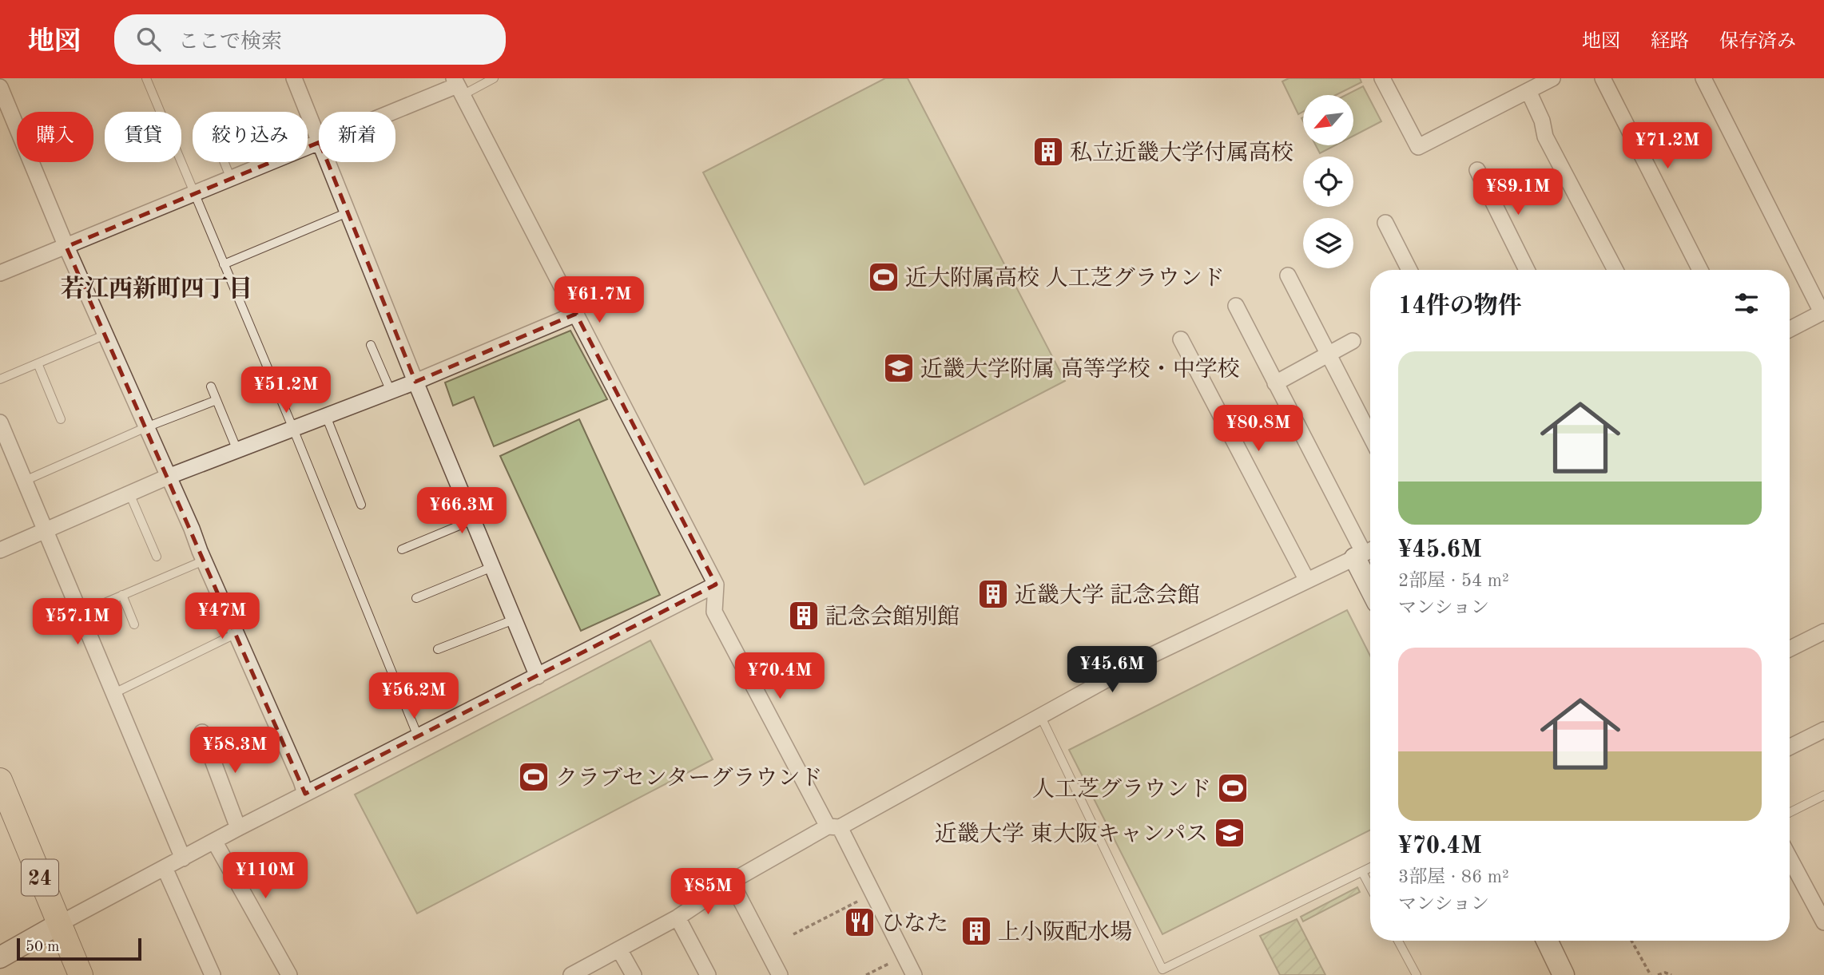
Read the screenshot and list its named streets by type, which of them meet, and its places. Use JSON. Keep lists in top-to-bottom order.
{
  "streets": {
    "main road": ["24"]
  },
  "districts": ["若江西新町四丁目"],
  "places": {
    "building": [
      "私立近畿大学付属高校",
      "近畿大学 記念会館",
      "記念会館別館",
      "上小阪配水場"
    ],
    "sports": ["近大附属高校 人工芝グラウンド", "クラブセンターグラウンド", "人工芝グラウンド"],
    "school or university": ["近畿大学附属 高等学校・中学校", "近畿大学 東大阪キャンパス"],
    "restaurant": ["ひなた"]
  },
  "scale_bar": "50 m",
  "north": "bottom left",
  "page": {
    "header": "地図",
    "search": "ここで検索",
    "nav": ["地図", "経路", "保存済み"],
    "chip": [
      "購入",
      "賃貸",
      "絞り込み",
      "新着"
    ],
    "price": [
      "¥71.2M",
      "¥89.1M",
      "¥61.7M",
      "¥51.2M",
      "¥80.8M",
      "¥66.3M",
      "¥47M",
      "¥57.1M",
      "¥45.6M",
      "¥70.4M",
      "¥56.2M",
      "¥58.3M",
      "¥110M",
      "¥85M"
    ],
    "heading": "14件の物件",
    "list": [
      {
        "name": "¥45.6M",
        "note": "2部屋 · 54 m² · マンション"
      },
      {
        "name": "¥70.4M",
        "note": "3部屋 · 86 m² · マンション"
      }
    ],
    "scale": "50 m"
  }
}
